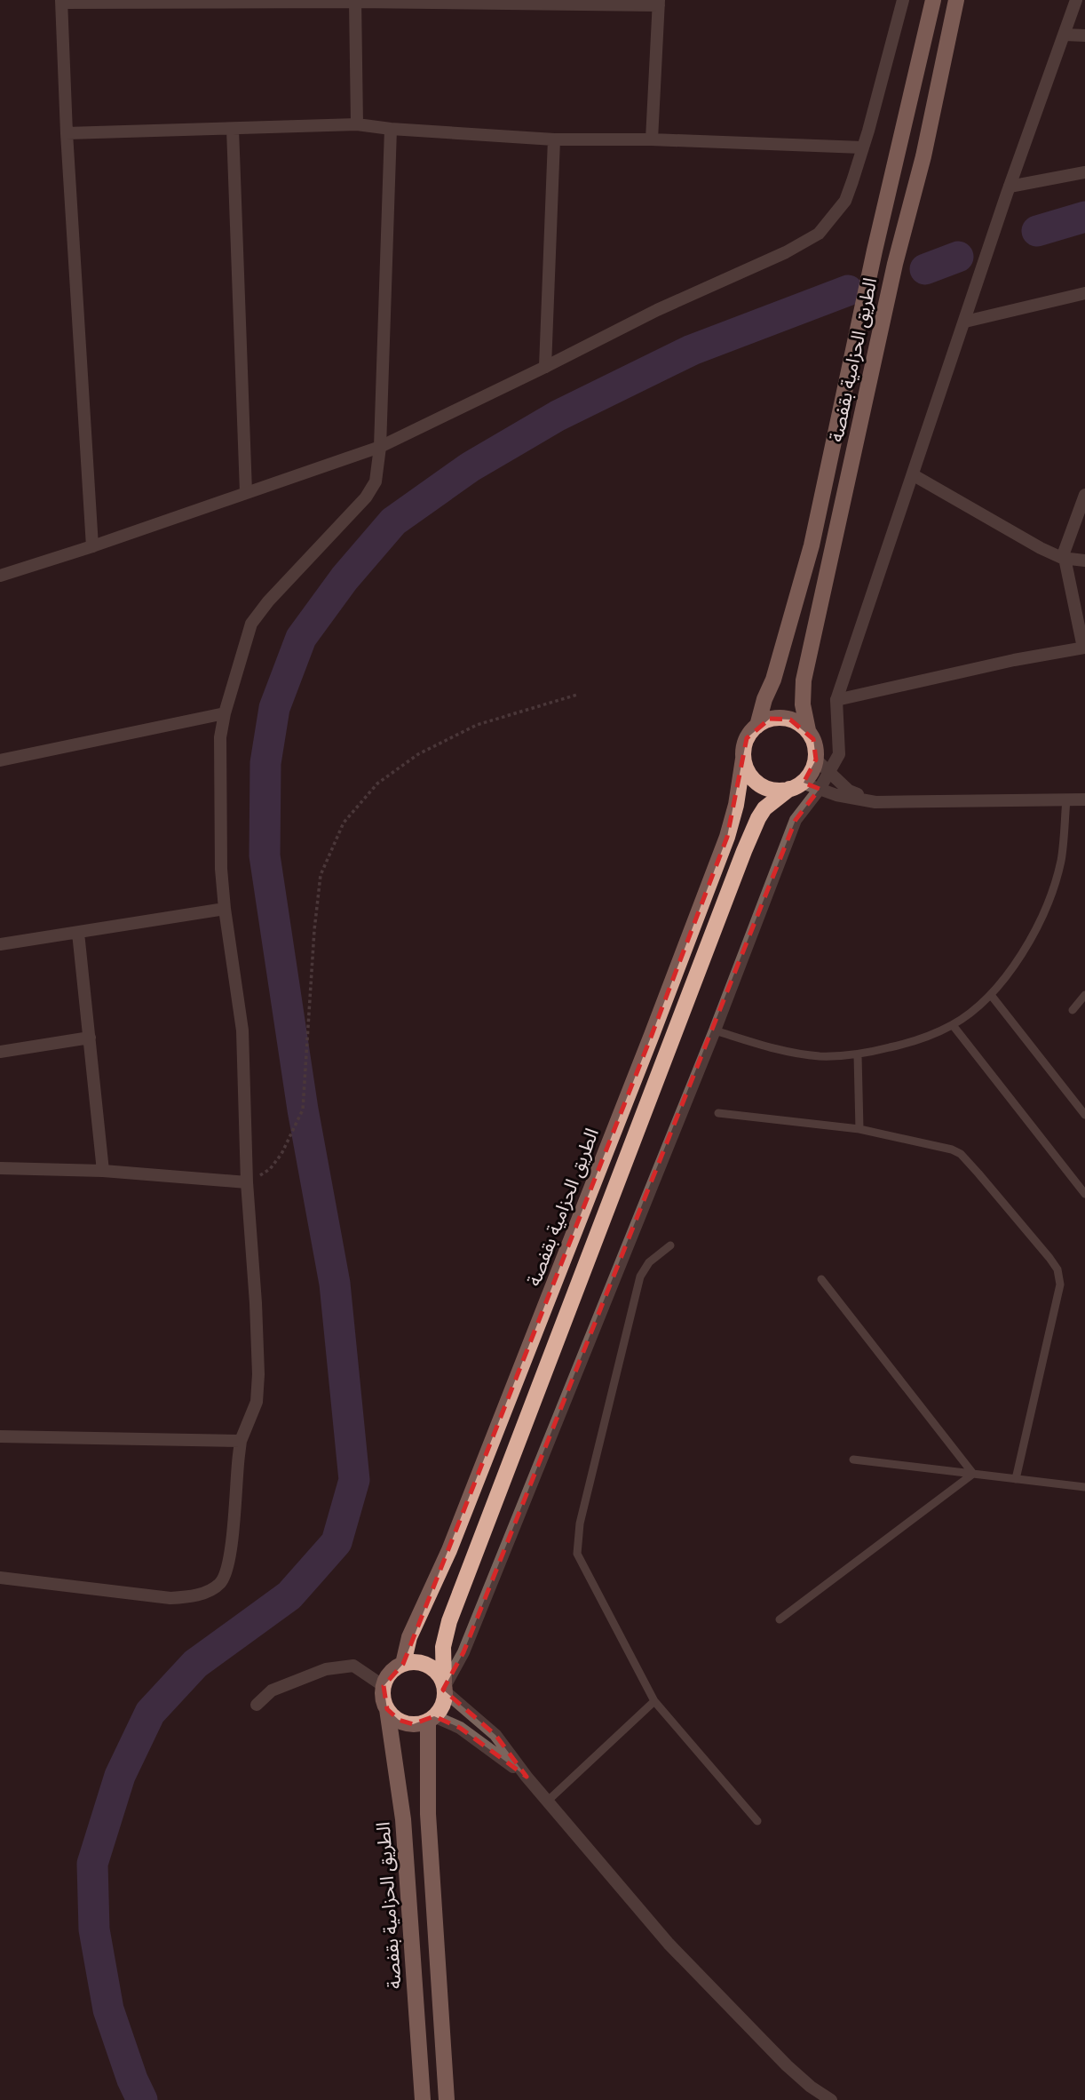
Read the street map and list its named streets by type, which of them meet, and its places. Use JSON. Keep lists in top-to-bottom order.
{
  "streets": {
    "main road": ["الطريق الحزامية بقفصة"]
  }
}
